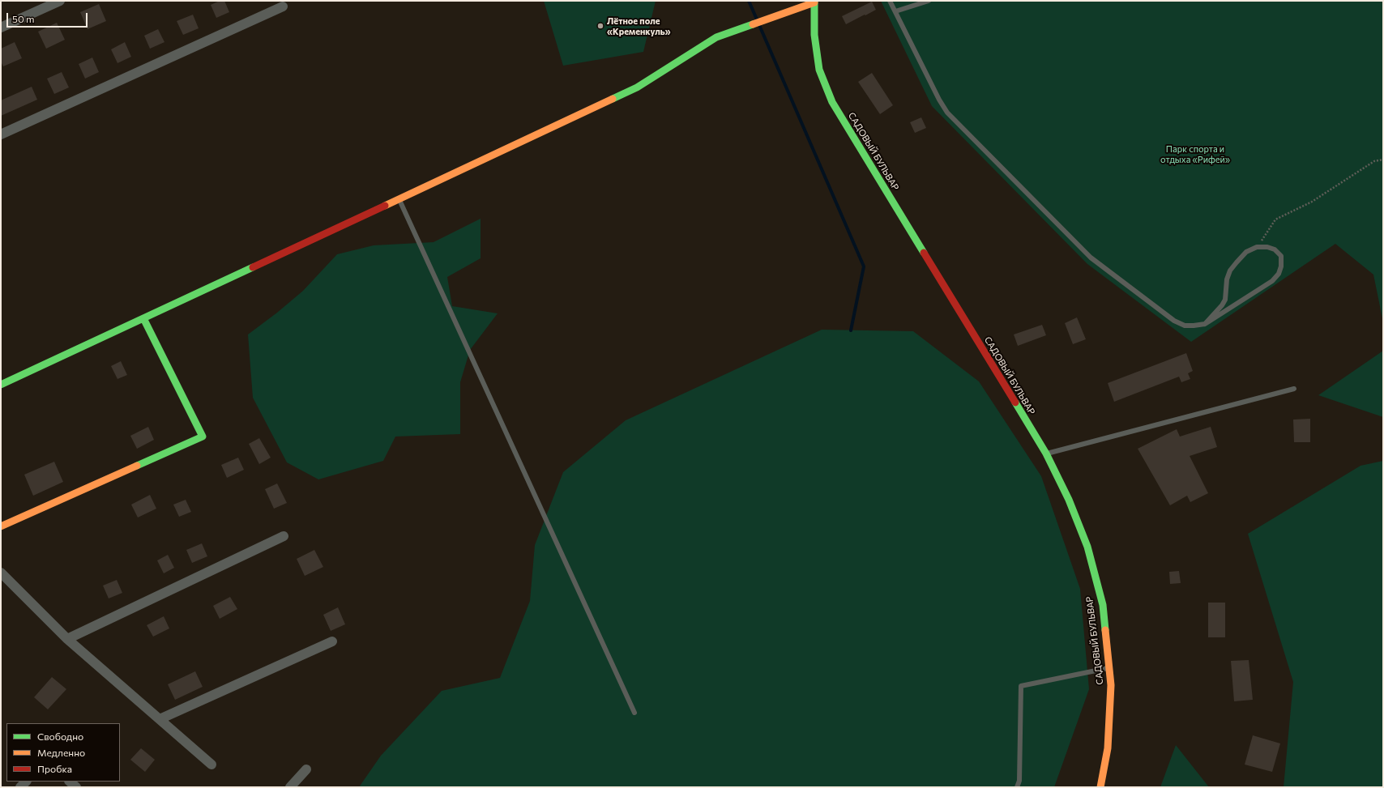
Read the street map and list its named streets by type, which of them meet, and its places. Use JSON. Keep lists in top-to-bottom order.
{
  "streets": {
    "street": ["САДОВЫЙ БУЛЬВАР"]
  },
  "parks": ["Парк спорта и отдыха «Рифей»"],
  "places": ["Лётное поле «Кременкуль»"],
  "legend": ["Свободно", "Медленно", "Пробка"],
  "scale_bar": "50 m"
}
